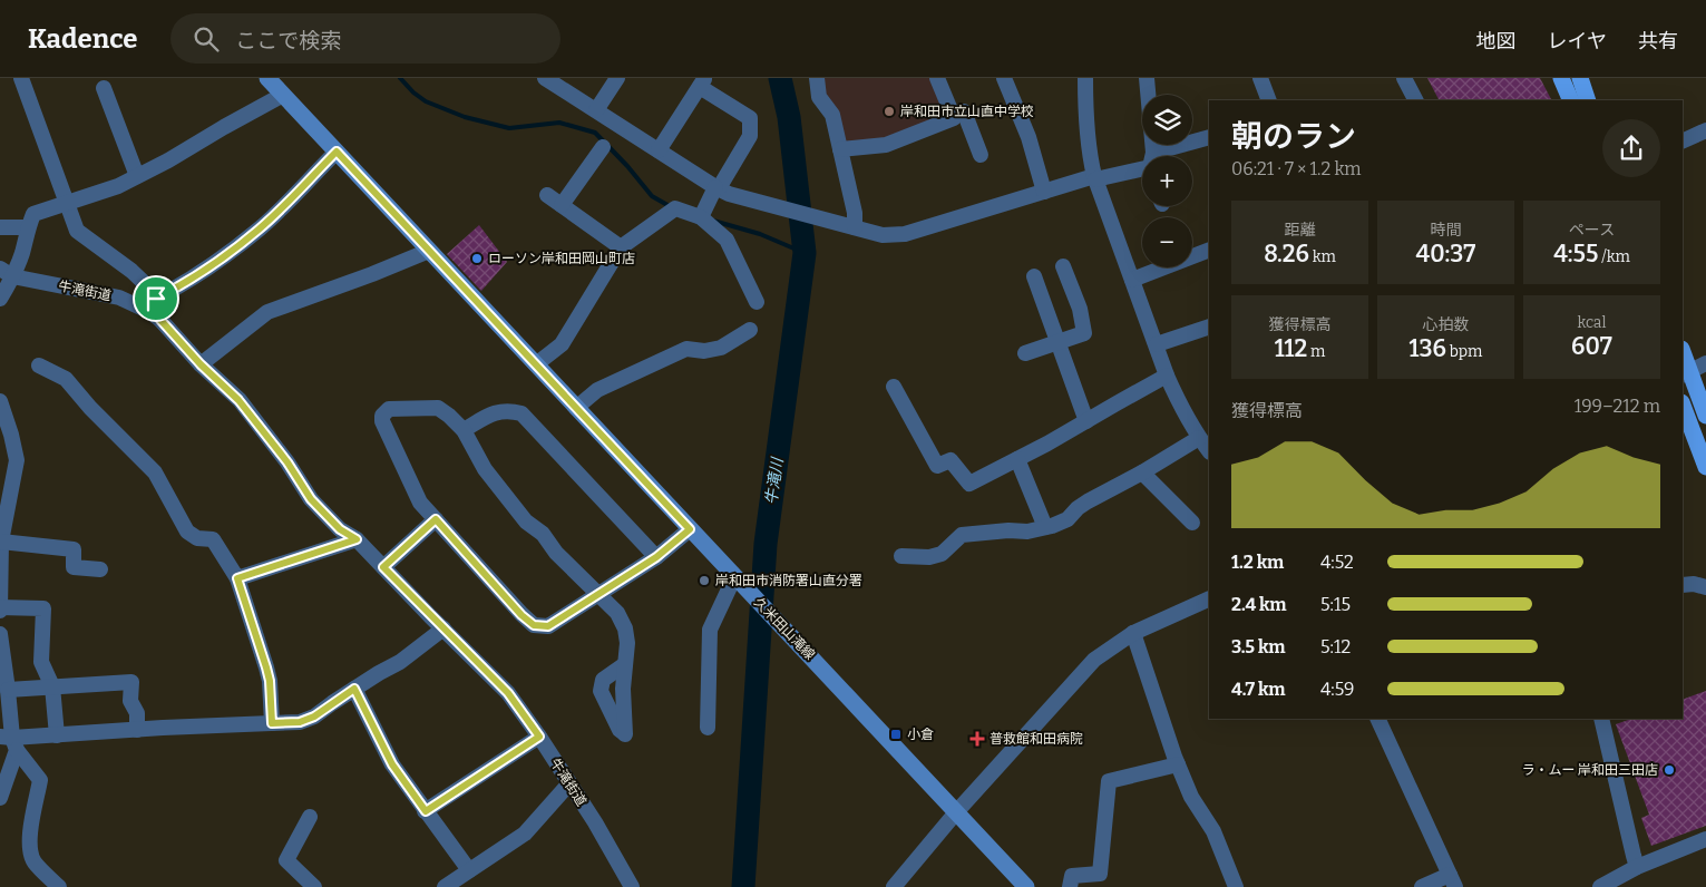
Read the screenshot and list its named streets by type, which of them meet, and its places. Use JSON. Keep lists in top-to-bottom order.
{
  "streets": {
    "street": ["牛滝街道", "久米田山滝線"]
  },
  "water": ["牛滝川"],
  "places": {
    "other": [
      "岸和田市立山直中学校",
      "ローソン岸和田岡山町店",
      "岸和田市消防署山直分署",
      "ラ・ムー 岸和田三田店"
    ],
    "transit": ["小倉"],
    "health": ["普救館和田病院"]
  },
  "page": {
    "header": "Kadence",
    "search": "ここで検索",
    "nav": ["地図", "レイヤ", "共有"],
    "map_buttons": ["+", "−"],
    "heading": ["朝のラン", "06:21 · 7 × 1.2 km"],
    "stats": [
      ["距離", "8.26 km"],
      ["時間", "40:37"],
      ["ペース", "4:55 /km"],
      ["獲得標高", "112 m"],
      ["心拍数", "136 bpm"],
      ["kcal", "607"]
    ],
    "chart": ["獲得標高", "199–212 m"],
    "list": [
      {
        "name": "1.2 km",
        "note": "4:52"
      },
      {
        "name": "2.4 km",
        "note": "5:15"
      },
      {
        "name": "3.5 km",
        "note": "5:12"
      },
      {
        "name": "4.7 km",
        "note": "4:59"
      }
    ]
  }
}
